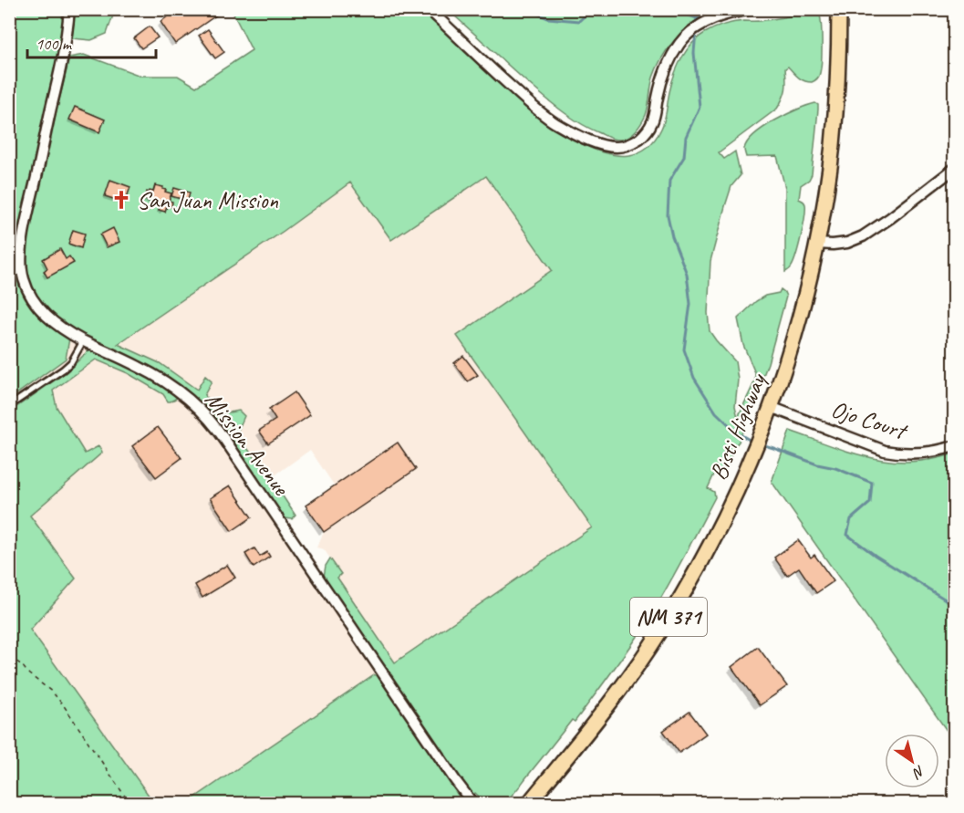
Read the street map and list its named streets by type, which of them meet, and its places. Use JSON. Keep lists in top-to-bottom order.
{
  "streets": {
    "main road": ["Bisti Highway", "NM 371"],
    "street": ["Ojo Court", "Mission Avenue"]
  },
  "crossings": [
    ["Ojo Court", "Bisti Highway"]
  ],
  "places": {
    "church": ["San Juan Mission"]
  },
  "scale_bar": "100 m",
  "north": "bottom right"
}
